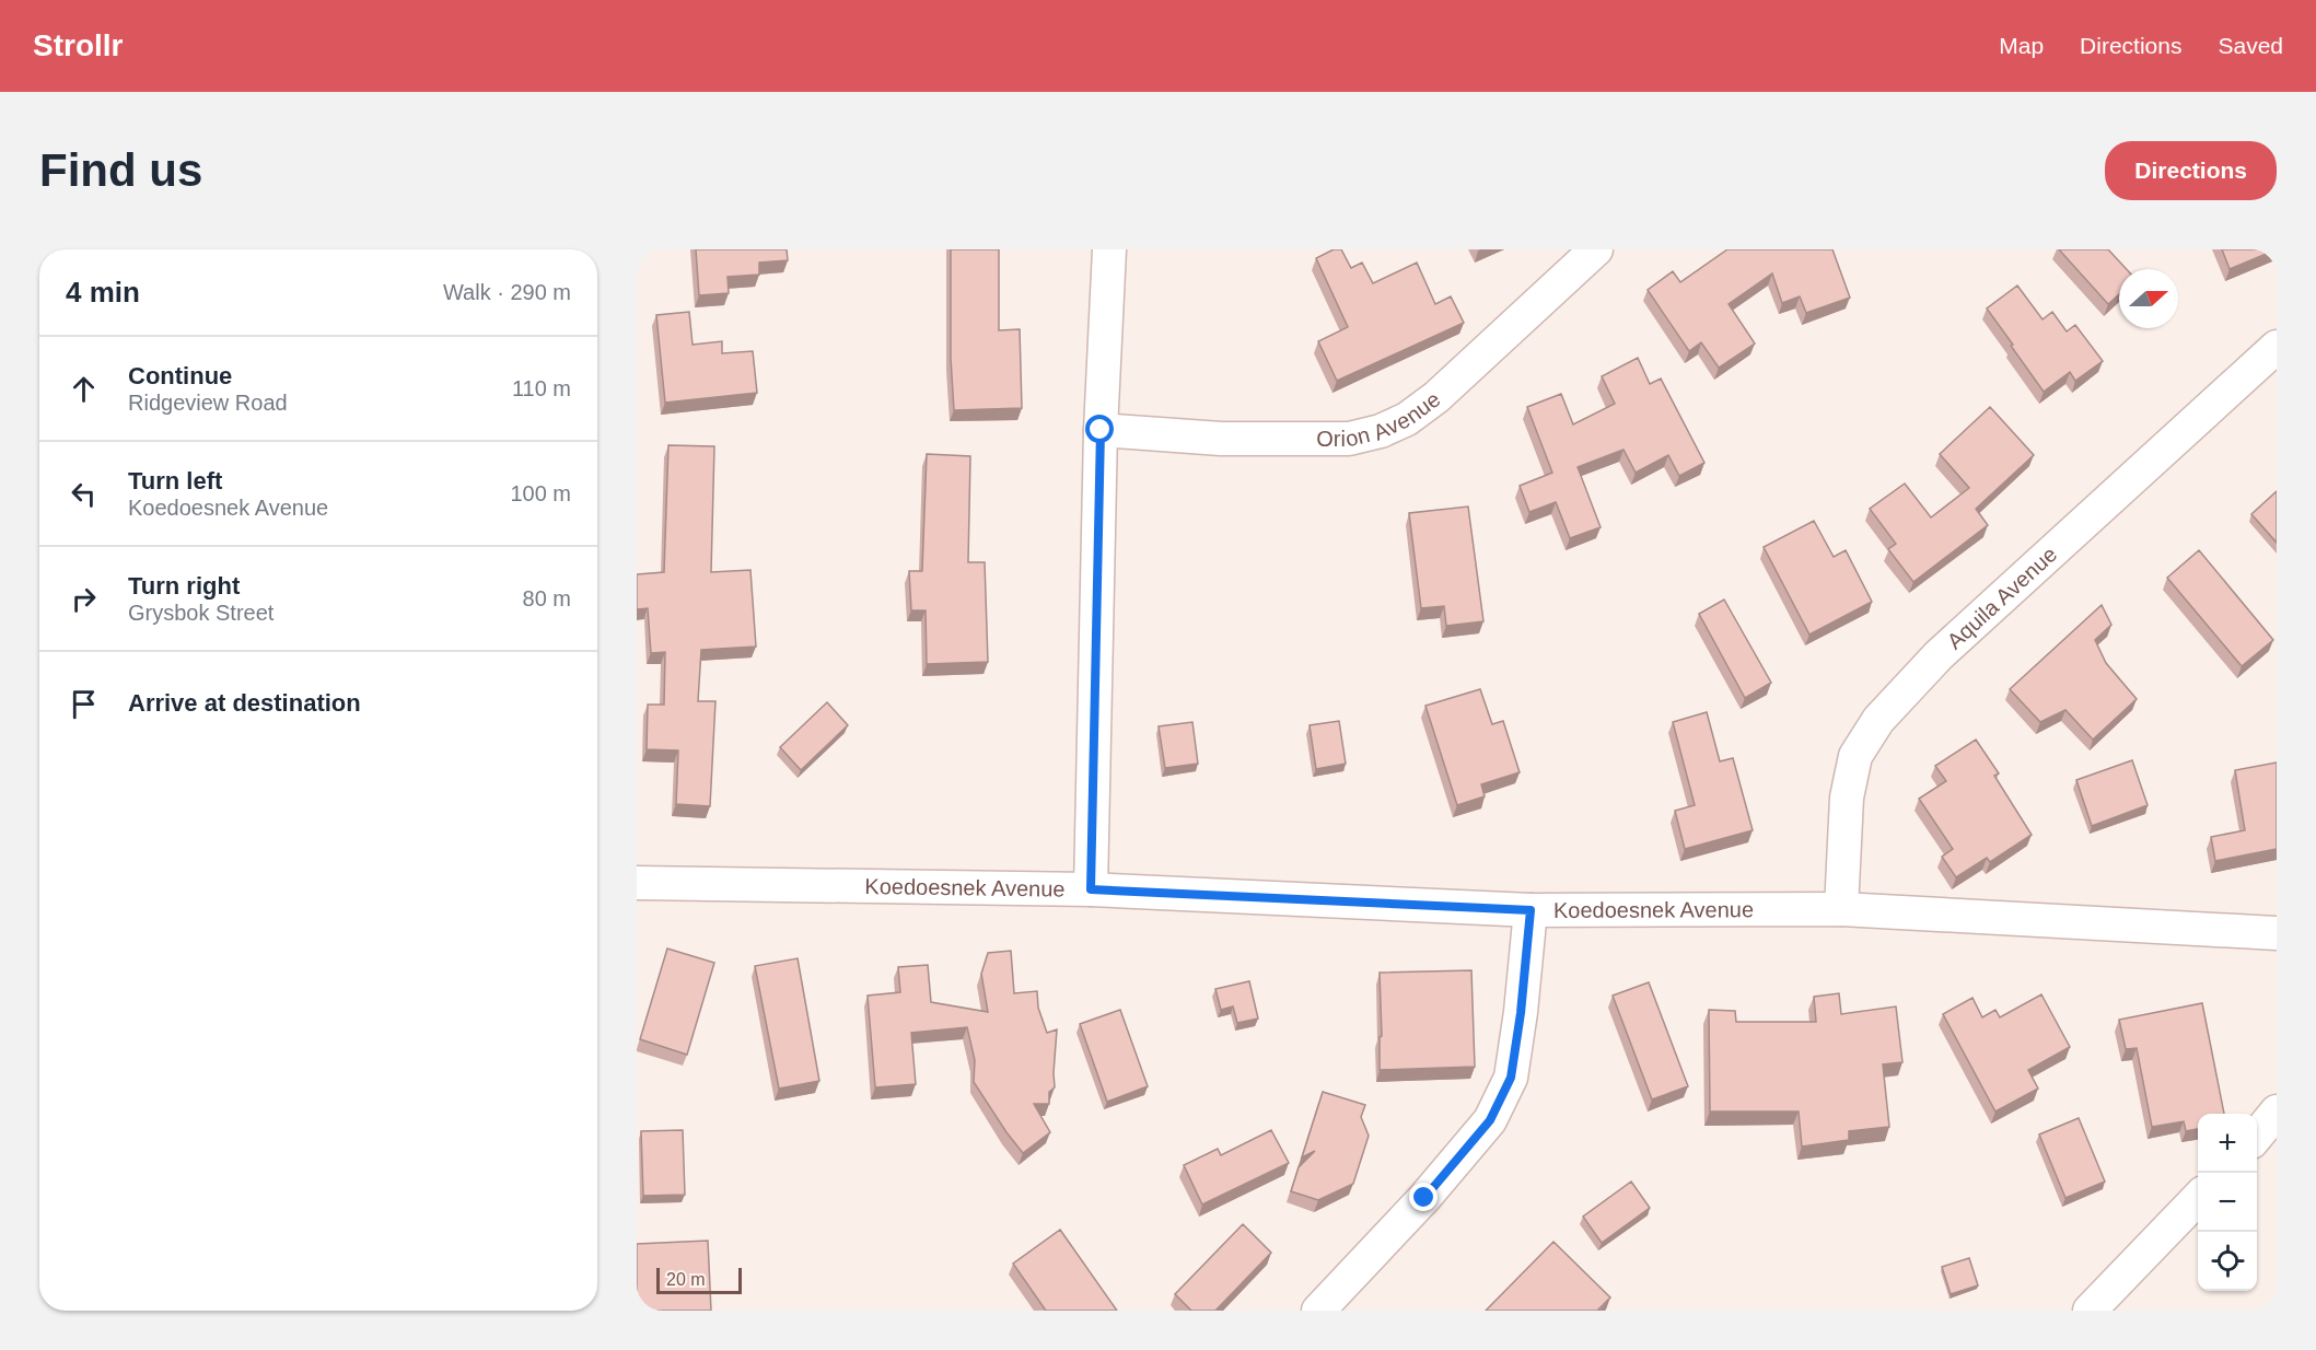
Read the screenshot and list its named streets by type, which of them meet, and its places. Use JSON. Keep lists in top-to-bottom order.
{
  "streets": {
    "street": ["Orion Avenue", "Aquila Avenue", "Koedoesnek Avenue"]
  },
  "crossings": [
    ["Aquila Avenue", "Koedoesnek Avenue"]
  ],
  "scale_bar": "20 m",
  "north": "right",
  "page": {
    "header": "Strollr",
    "nav": ["Map", "Directions", "Saved"],
    "buttons": "Directions",
    "title": "Find us",
    "heading": ["4 min", "Walk · 290 m"],
    "list": [
      ["Continue", "Ridgeview Road", "110 m"],
      ["Turn left", "Koedoesnek Avenue", "100 m"],
      ["Turn right", "Grysbok Street", "80 m"],
      "Arrive at destination"
    ],
    "map_buttons": ["+", "−"],
    "scale": "20 m"
  }
}
